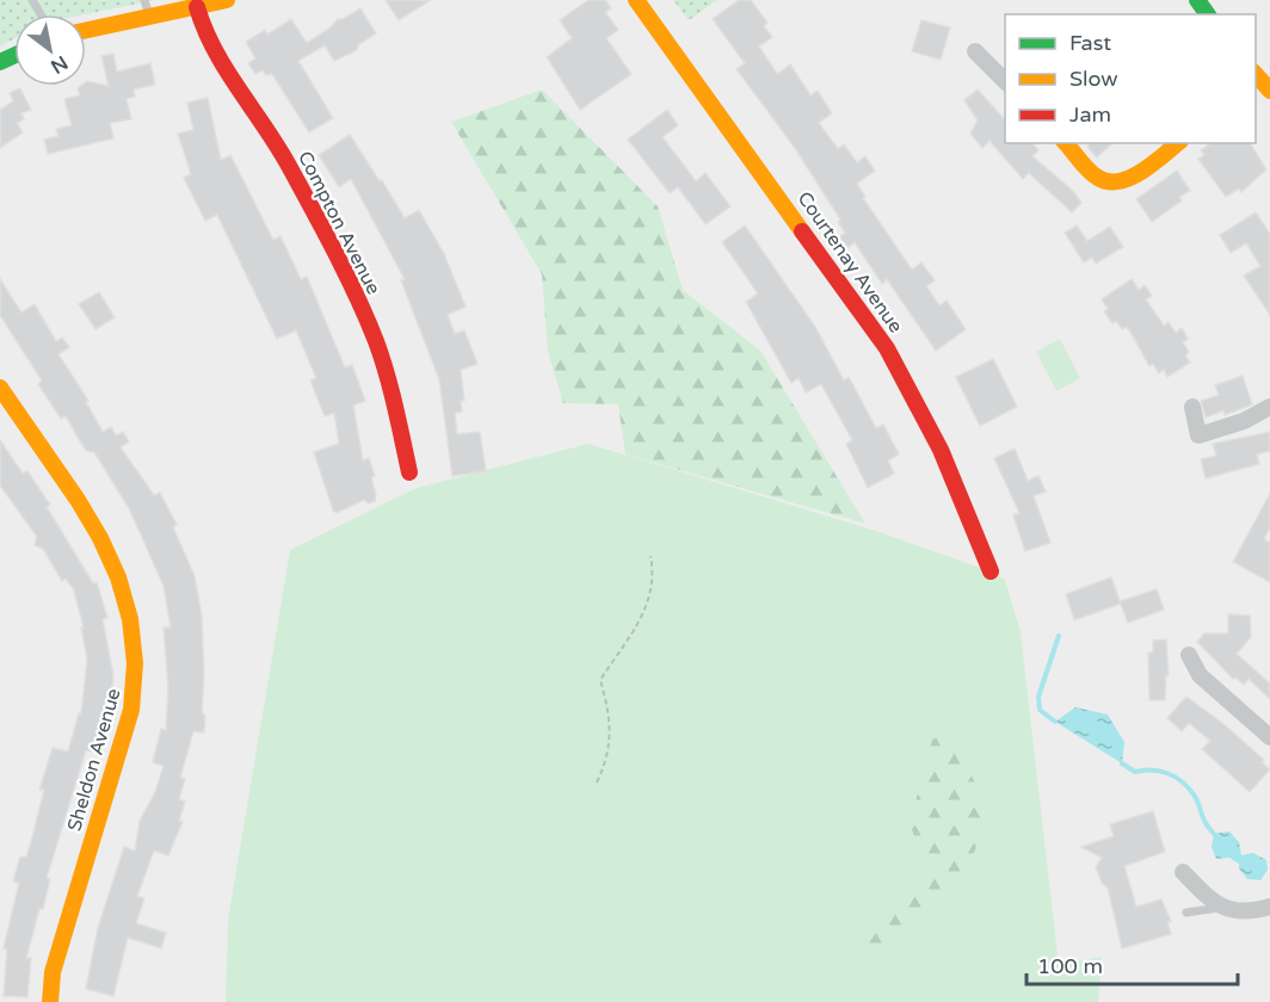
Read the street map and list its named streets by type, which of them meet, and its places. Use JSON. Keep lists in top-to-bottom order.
{
  "streets": {
    "street": ["Compton Avenue", "Courtenay Avenue", "Sheldon Avenue"]
  },
  "legend": ["Fast", "Slow", "Jam"],
  "scale_bar": "100 m",
  "north": "bottom right"
}
